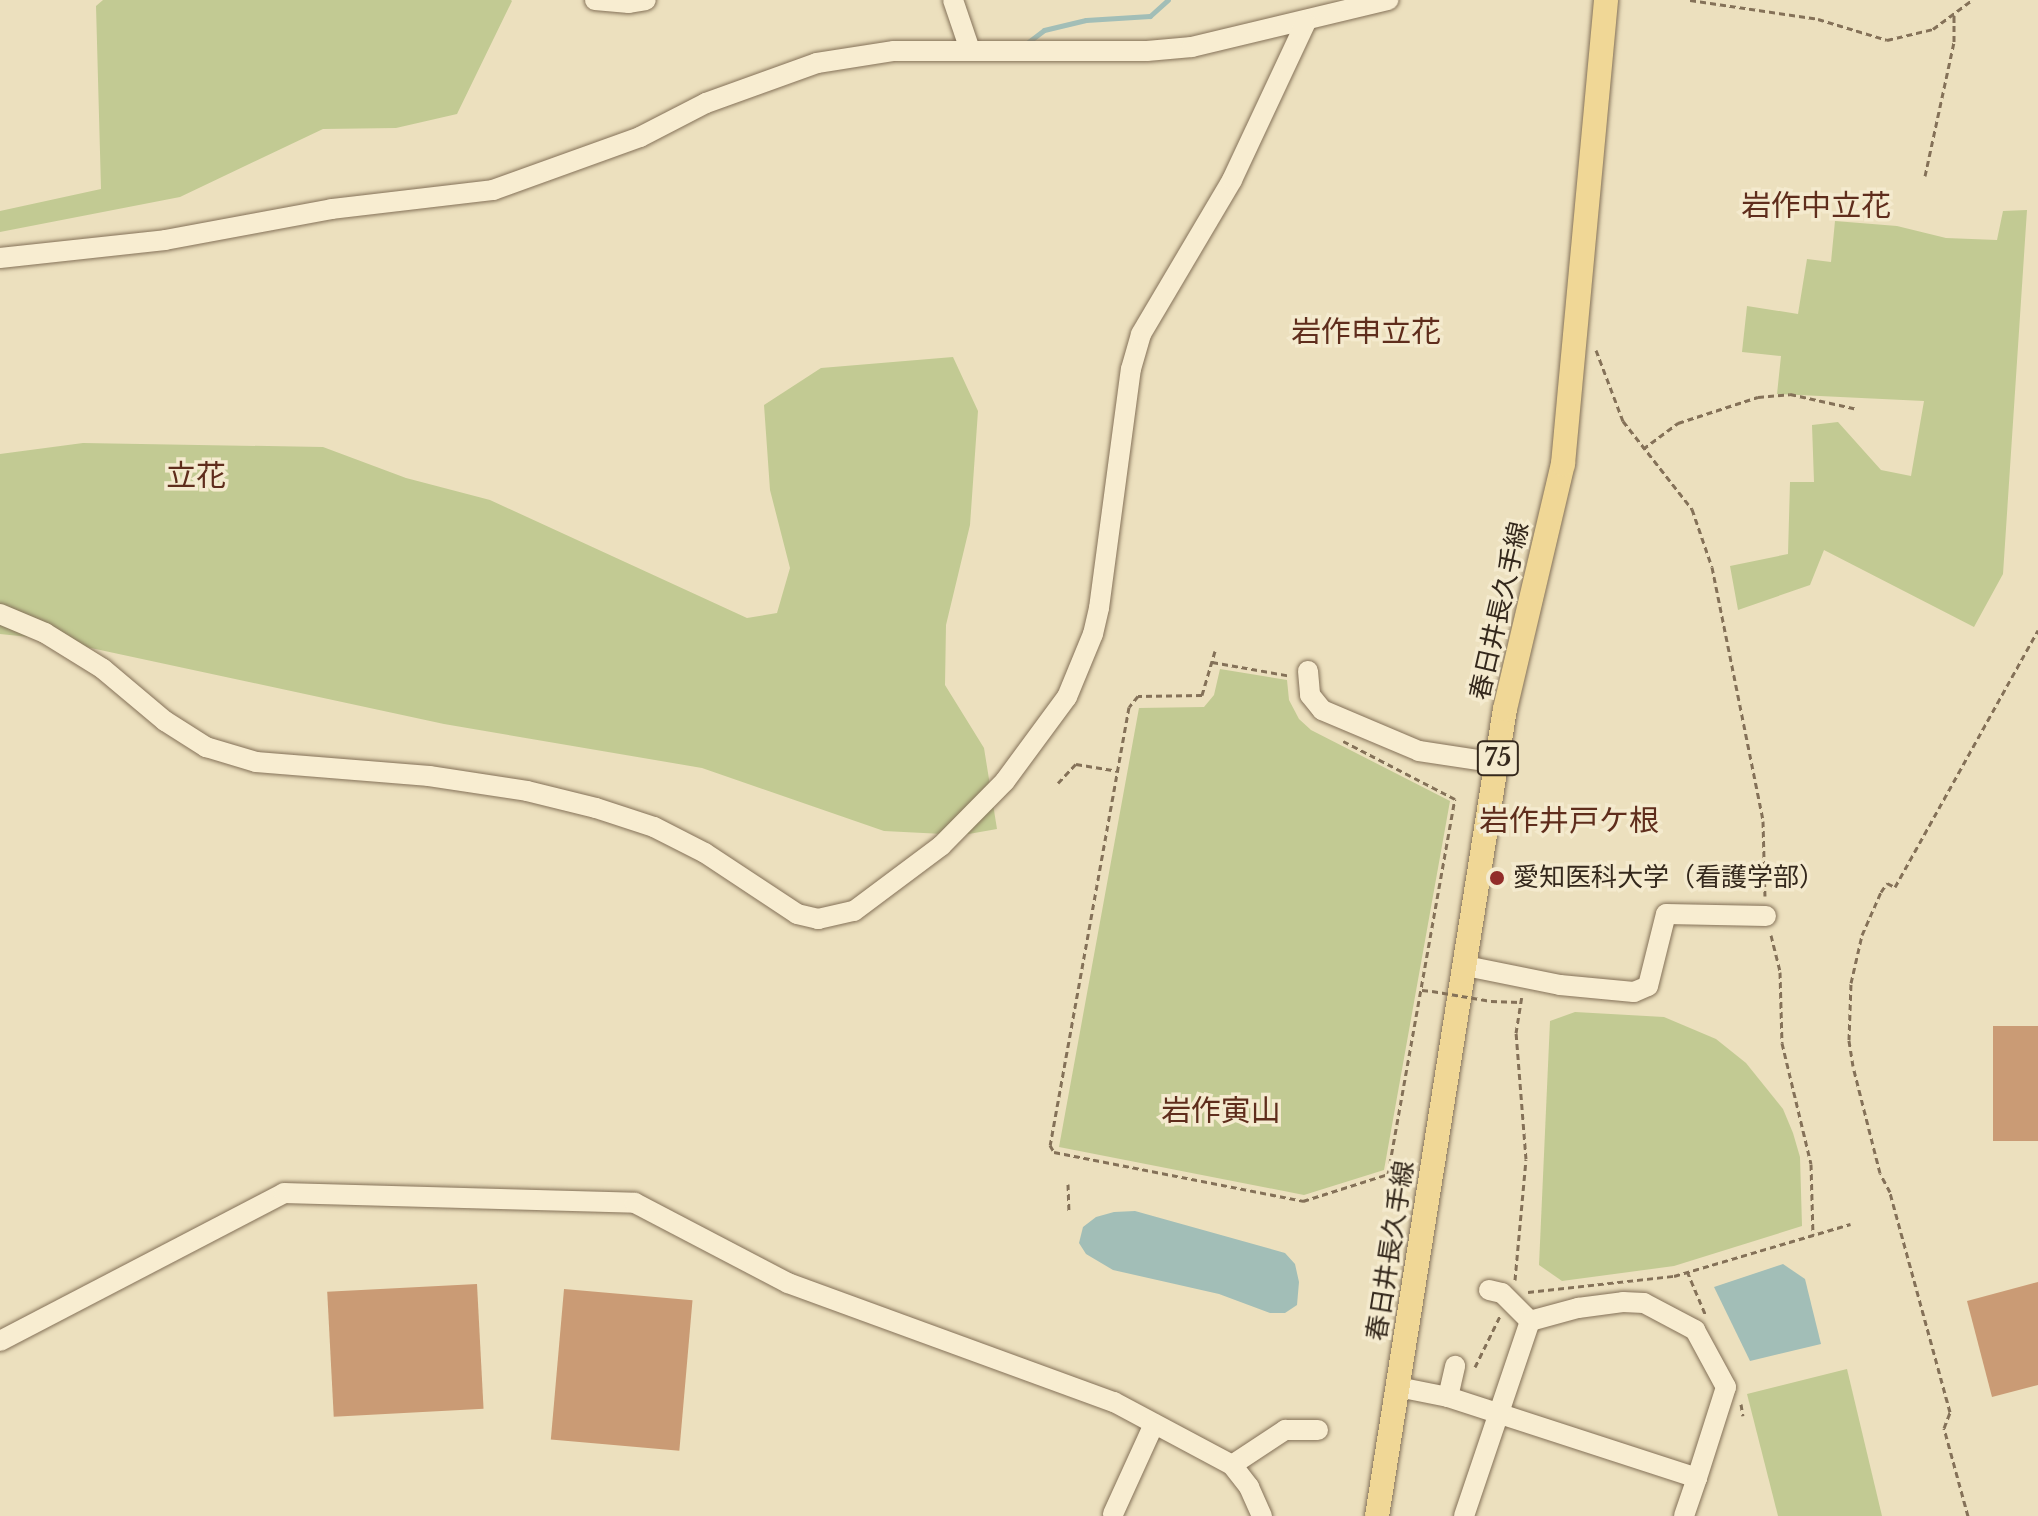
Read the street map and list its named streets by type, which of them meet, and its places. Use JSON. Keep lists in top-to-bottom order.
{
  "streets": {
    "main road": ["春日井長久手線", "75"]
  },
  "districts": [
    "岩作中立花",
    "岩作申立花",
    "立花",
    "岩作井戸ケ根",
    "岩作寅山"
  ],
  "places": ["愛知医科大学（看護学部）"]
}
